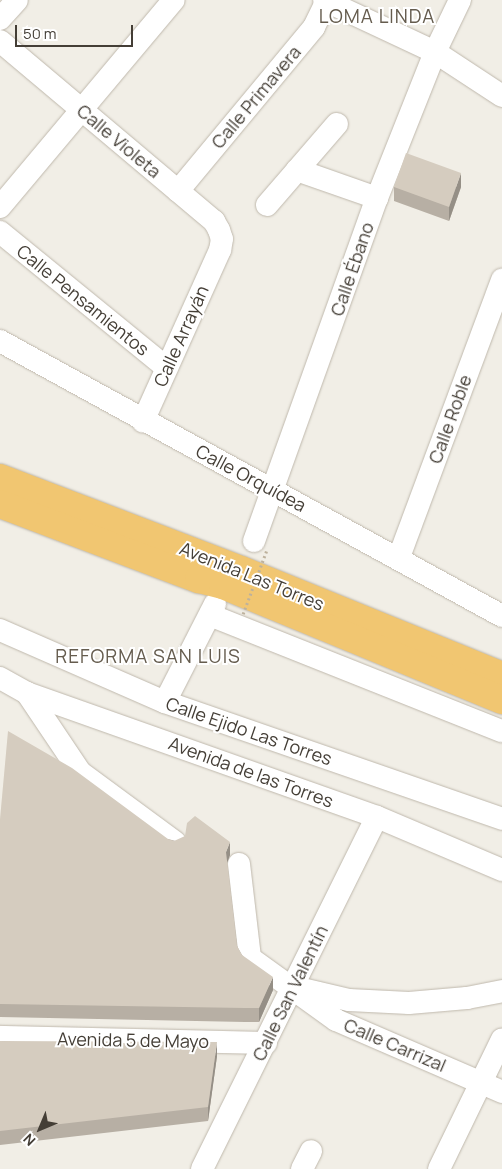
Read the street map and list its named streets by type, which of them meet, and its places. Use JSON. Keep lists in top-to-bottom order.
{
  "streets": {
    "highway": ["Avenida Las Torres"],
    "street": [
      "Calle Primavera",
      "Calle Violeta",
      "Calle Ébano",
      "Calle Pensamientos",
      "Calle Arrayán",
      "Calle Roble",
      "Calle Orquídea",
      "Calle Ejido Las Torres",
      "Avenida de las Torres",
      "Calle San Valentín",
      "Avenida 5 de Mayo",
      "Calle Carrizal"
    ]
  },
  "crossings": [
    ["Calle Primavera", "Calle Violeta"],
    ["Calle Violeta", "Calle Arrayán"],
    ["Calle Ébano", "Calle Orquídea"],
    ["Calle Pensamientos", "Calle Arrayán"],
    ["Calle Arrayán", "Calle Orquídea"],
    ["Calle Roble", "Calle Orquídea"],
    ["Avenida de las Torres", "Calle San Valentín"],
    ["Calle San Valentín", "Avenida 5 de Mayo"],
    ["Calle San Valentín", "Calle Carrizal"]
  ],
  "districts": ["LOMA LINDA", "REFORMA SAN LUIS"],
  "scale_bar": "50 m",
  "north": "bottom left"
}
